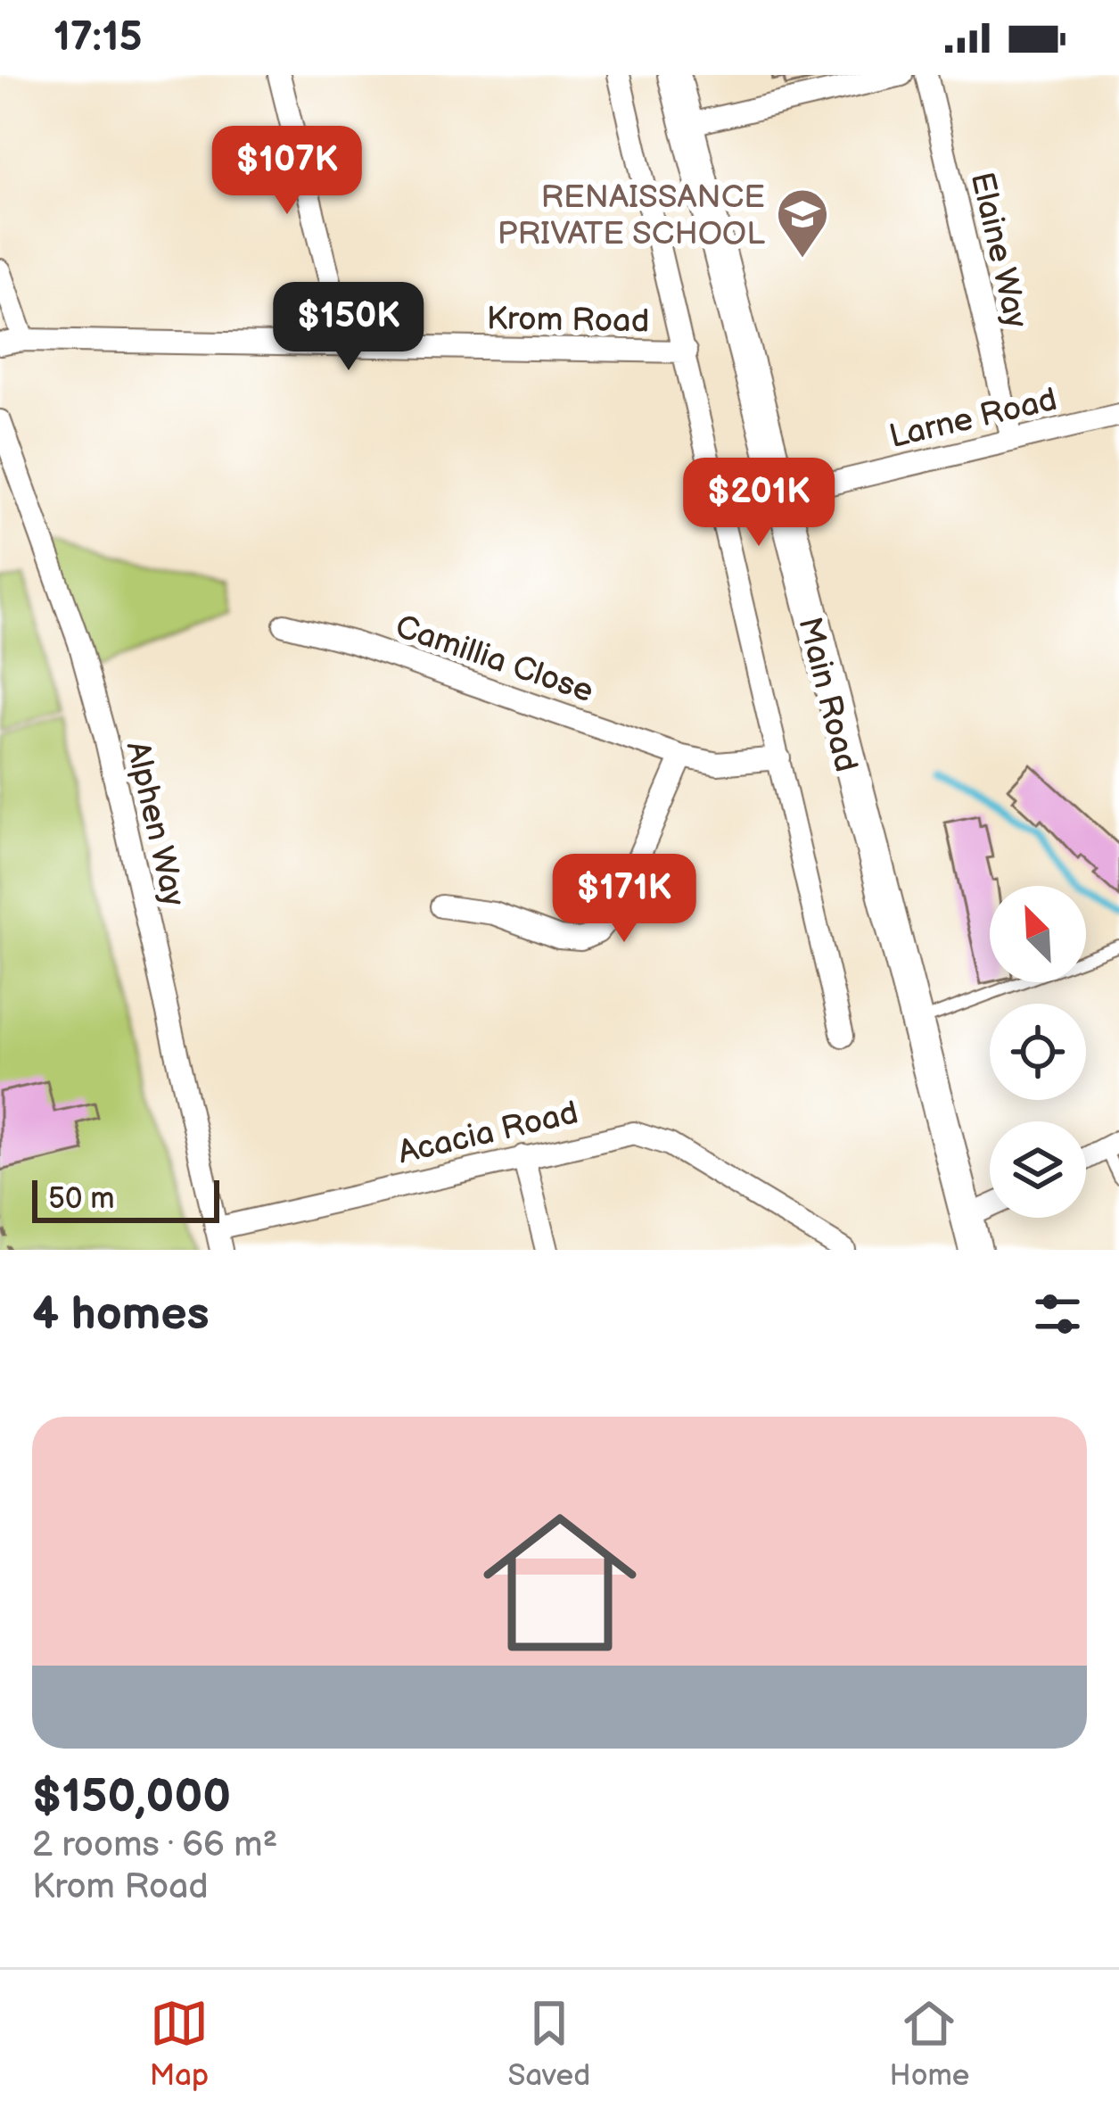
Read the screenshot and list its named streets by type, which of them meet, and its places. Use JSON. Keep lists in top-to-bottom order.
{
  "streets": {
    "main road": ["Main Road"],
    "street": [
      "Elaine Way",
      "Krom Road",
      "Larne Road",
      "Camillia Close",
      "Alphen Way",
      "Acacia Road"
    ]
  },
  "crossings": [
    ["Elaine Way", "Larne Road"],
    ["Larne Road", "Main Road"],
    ["Alphen Way", "Acacia Road"]
  ],
  "places": {
    "school or university": ["RENAISSANCE PRIVATE SCHOOL"]
  },
  "scale_bar": "50 m",
  "north": "top left",
  "page": {
    "status": "17:15",
    "price": [
      "$107K",
      "$150K",
      "$201K",
      "$171K"
    ],
    "scale": "50 m",
    "heading": "4 homes",
    "list": [
      {
        "name": "$150,000",
        "note": "2 rooms · 66 m² · Krom Road"
      }
    ],
    "tabs": ["Map", "Saved", "Home"]
  }
}
